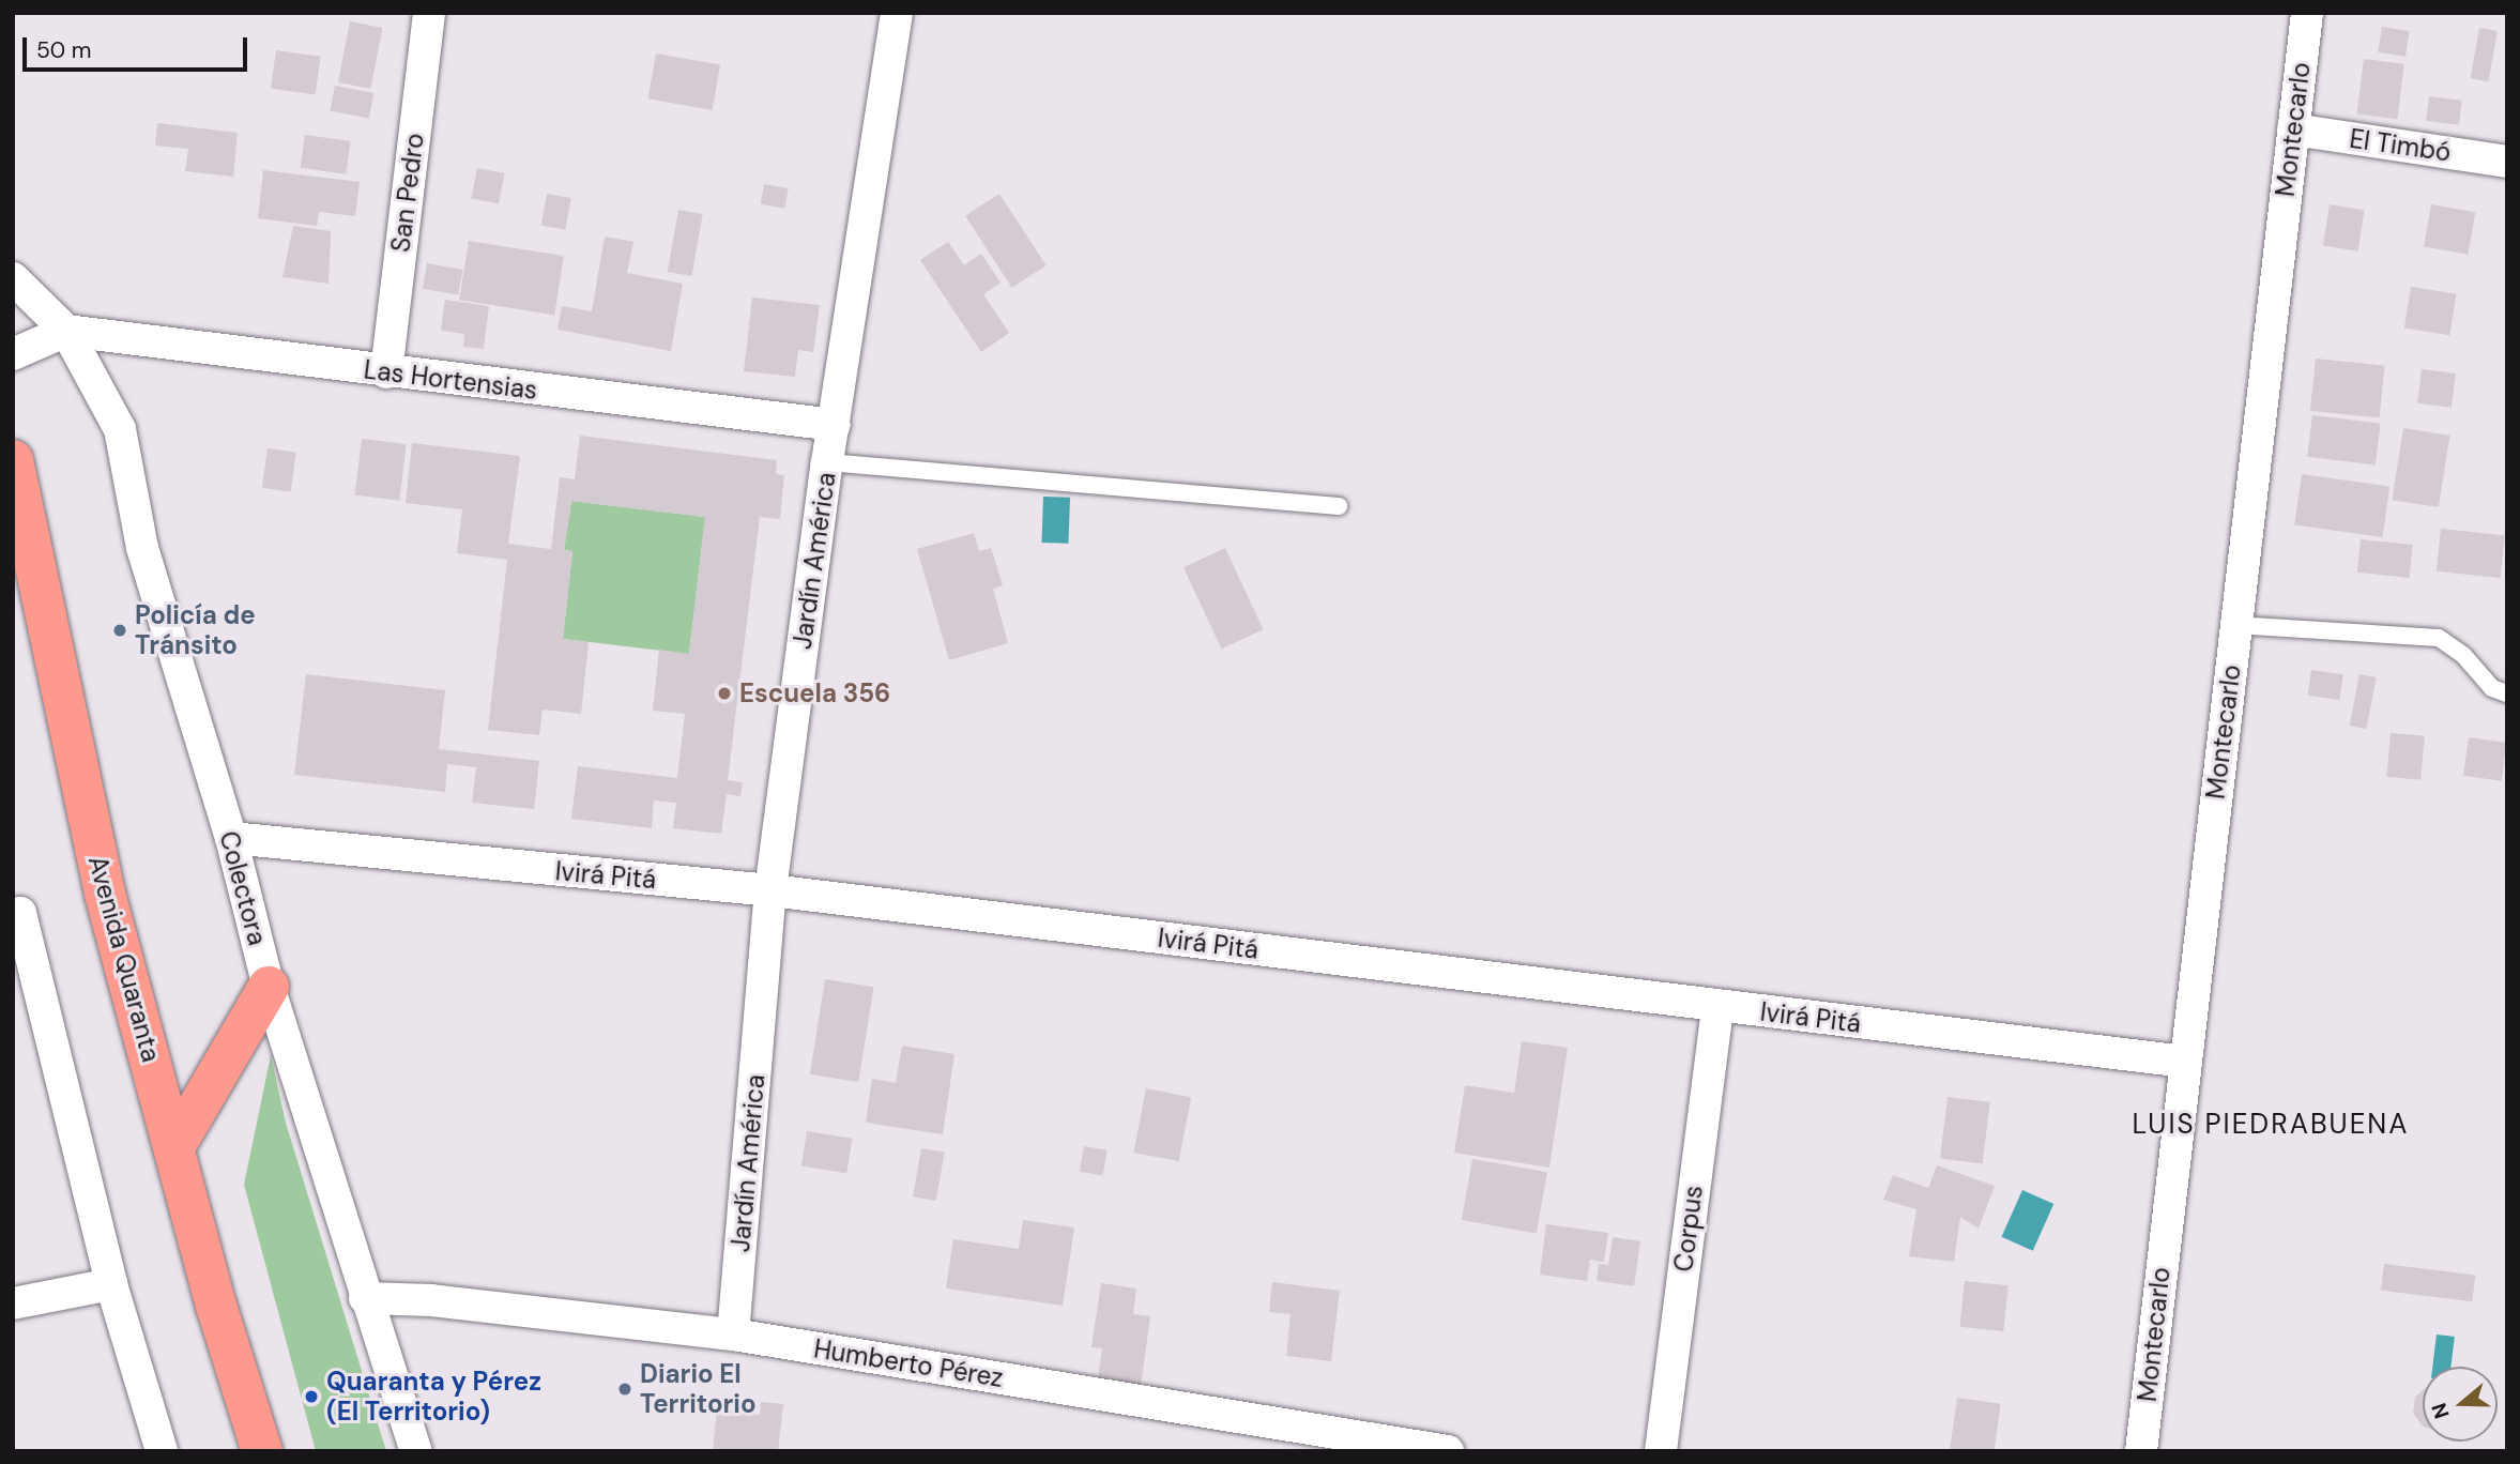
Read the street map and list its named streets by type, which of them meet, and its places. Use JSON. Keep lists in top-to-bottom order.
{
  "streets": {
    "highway": ["Avenida Quaranta"],
    "street": [
      "Montecarlo",
      "El Timbó",
      "San Pedro",
      "Las Hortensias",
      "Jardín América",
      "Ivirá Pitá",
      "Colectora",
      "Corpus",
      "Humberto Pérez"
    ]
  },
  "crossings": [
    ["Montecarlo", "El Timbó"],
    ["Montecarlo", "Ivirá Pitá"],
    ["San Pedro", "Las Hortensias"],
    ["Las Hortensias", "Jardín América"],
    ["Las Hortensias", "Colectora"],
    ["Jardín América", "Ivirá Pitá"],
    ["Jardín América", "Humberto Pérez"],
    ["Ivirá Pitá", "Colectora"],
    ["Ivirá Pitá", "Corpus"],
    ["Colectora", "Humberto Pérez"]
  ],
  "districts": ["LUIS PIEDRABUENA"],
  "places": [
    "Policía de Tránsito",
    "Escuela 356",
    "Diario El Territorio",
    "Quaranta y Pérez (El Territorio)"
  ],
  "scale_bar": "50 m",
  "north": "left"
}
